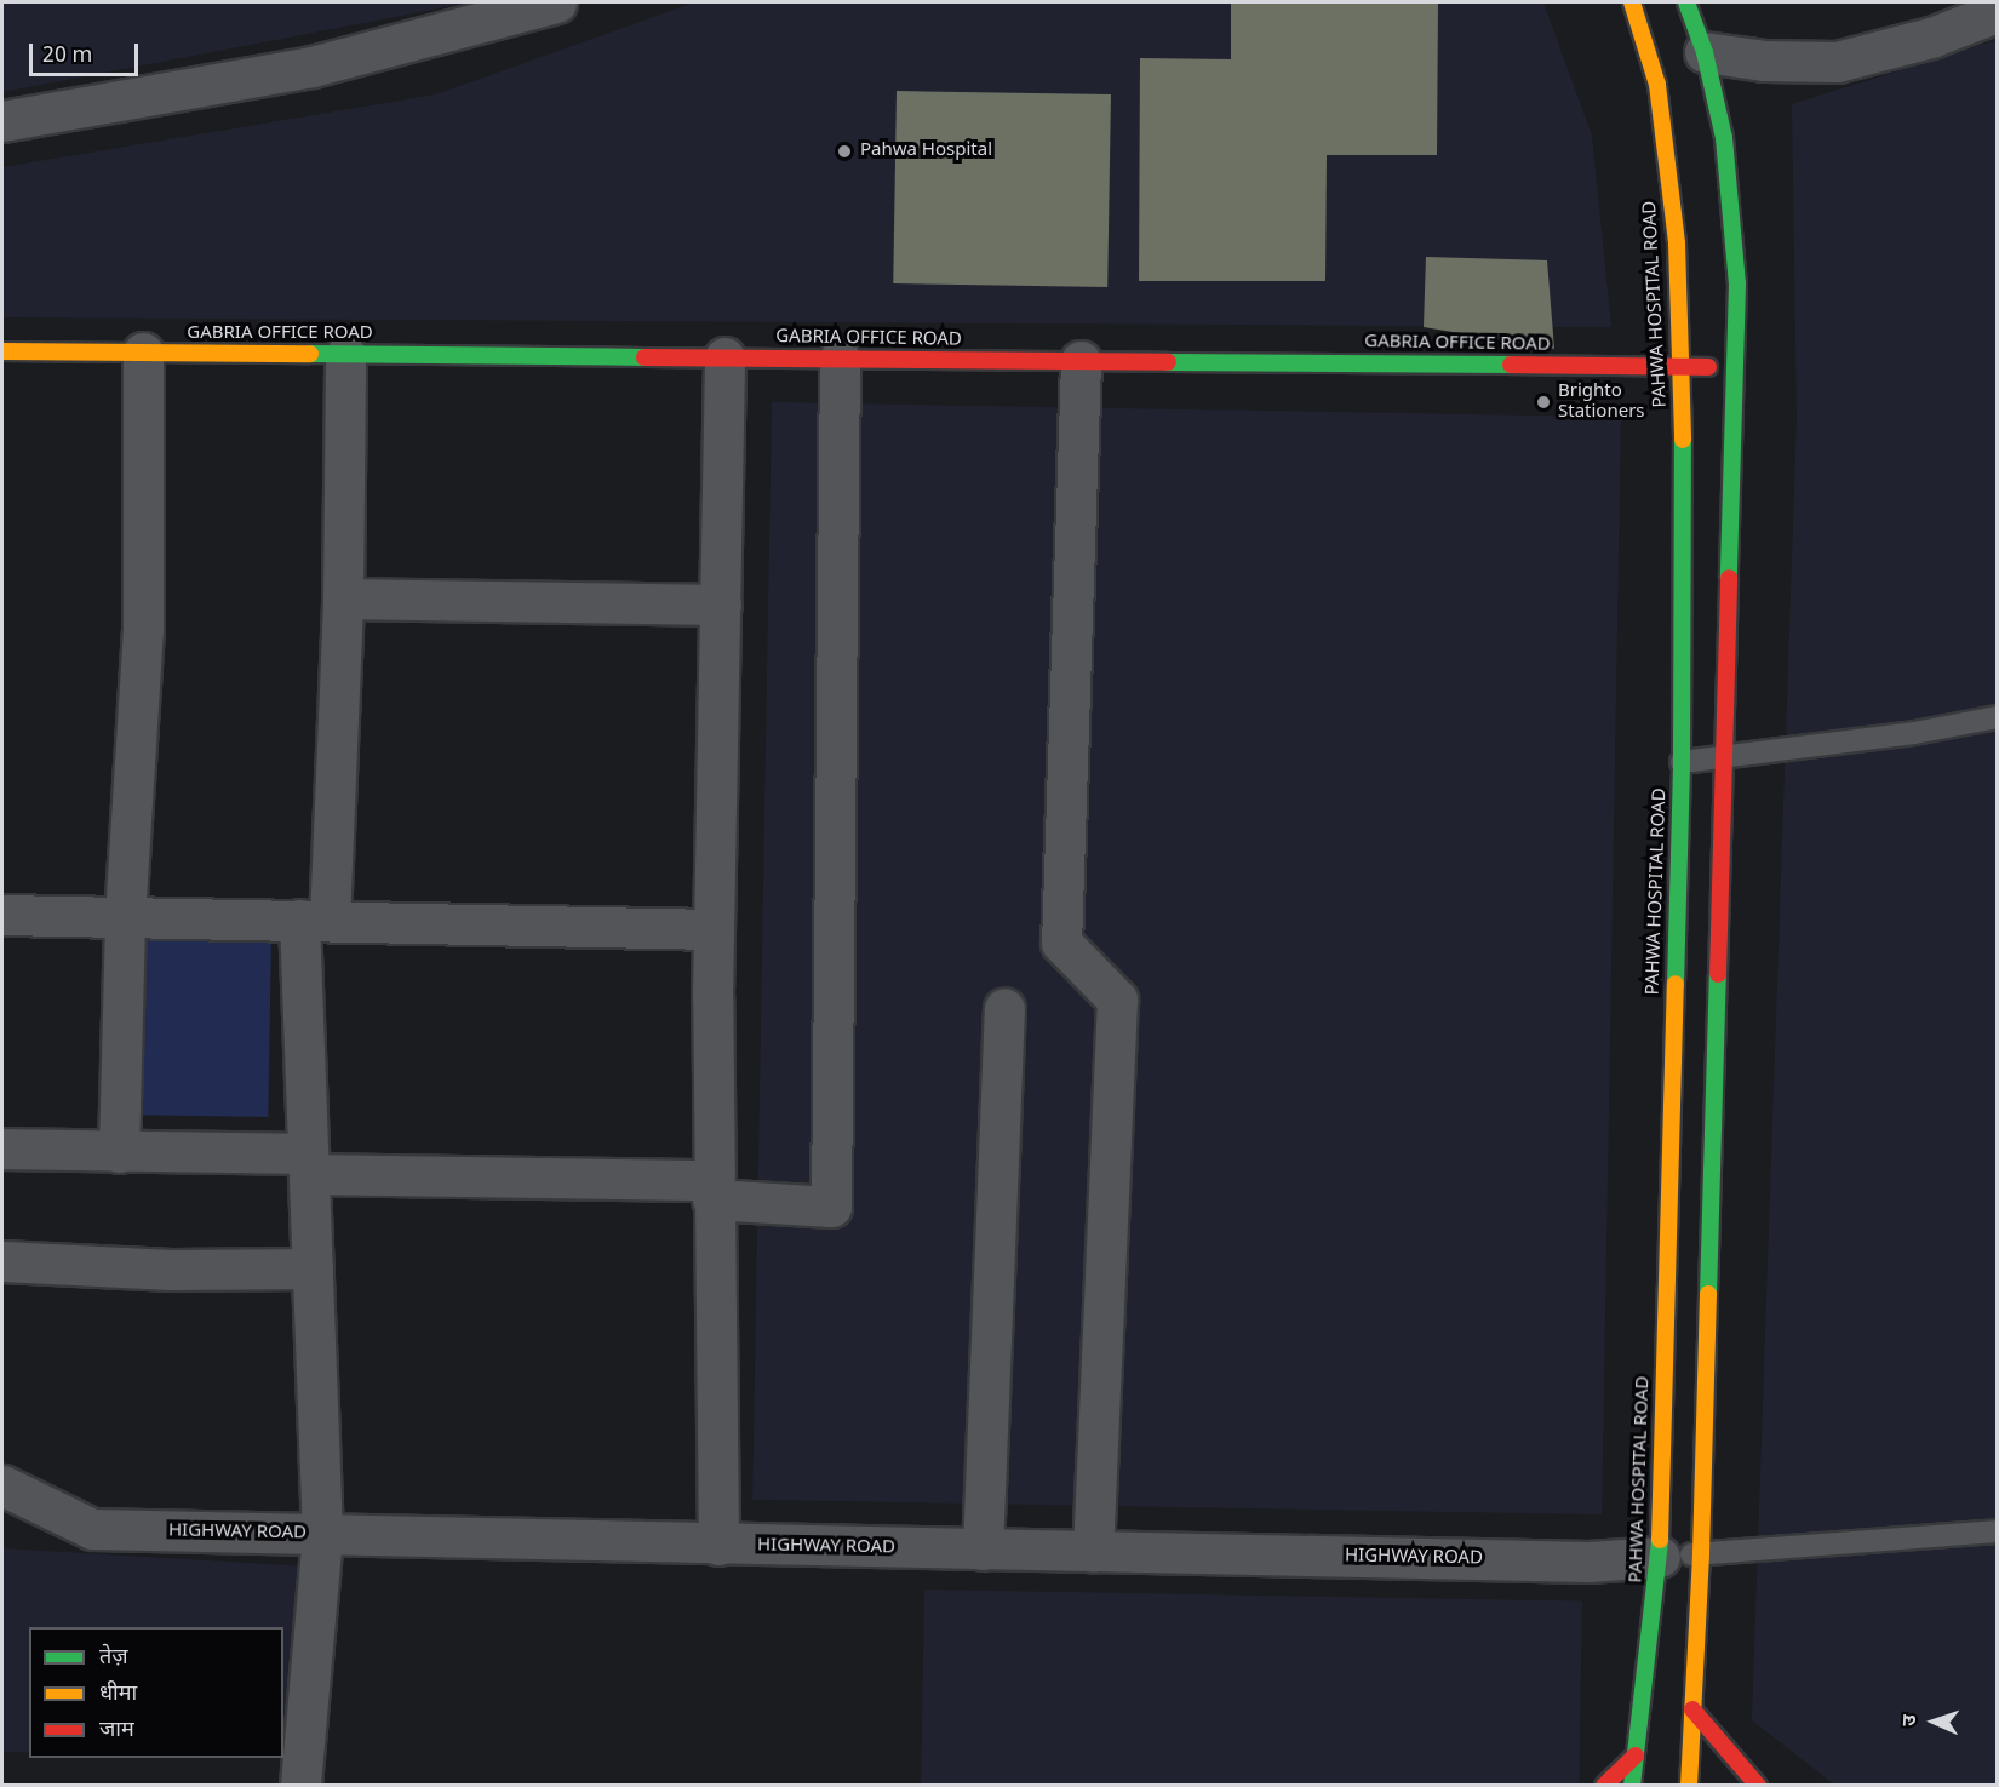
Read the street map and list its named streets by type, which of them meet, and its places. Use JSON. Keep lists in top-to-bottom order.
{
  "streets": {
    "street": ["PAHWA HOSPITAL ROAD", "GABRIA OFFICE ROAD", "HIGHWAY ROAD"]
  },
  "crossings": [
    ["PAHWA HOSPITAL ROAD", "GABRIA OFFICE ROAD"],
    ["PAHWA HOSPITAL ROAD", "HIGHWAY ROAD"]
  ],
  "places": ["Pahwa Hospital", "Brighto Stationers"],
  "legend": ["तेज़", "धीमा", "जाम"],
  "scale_bar": "20 m",
  "north": "left"
}
